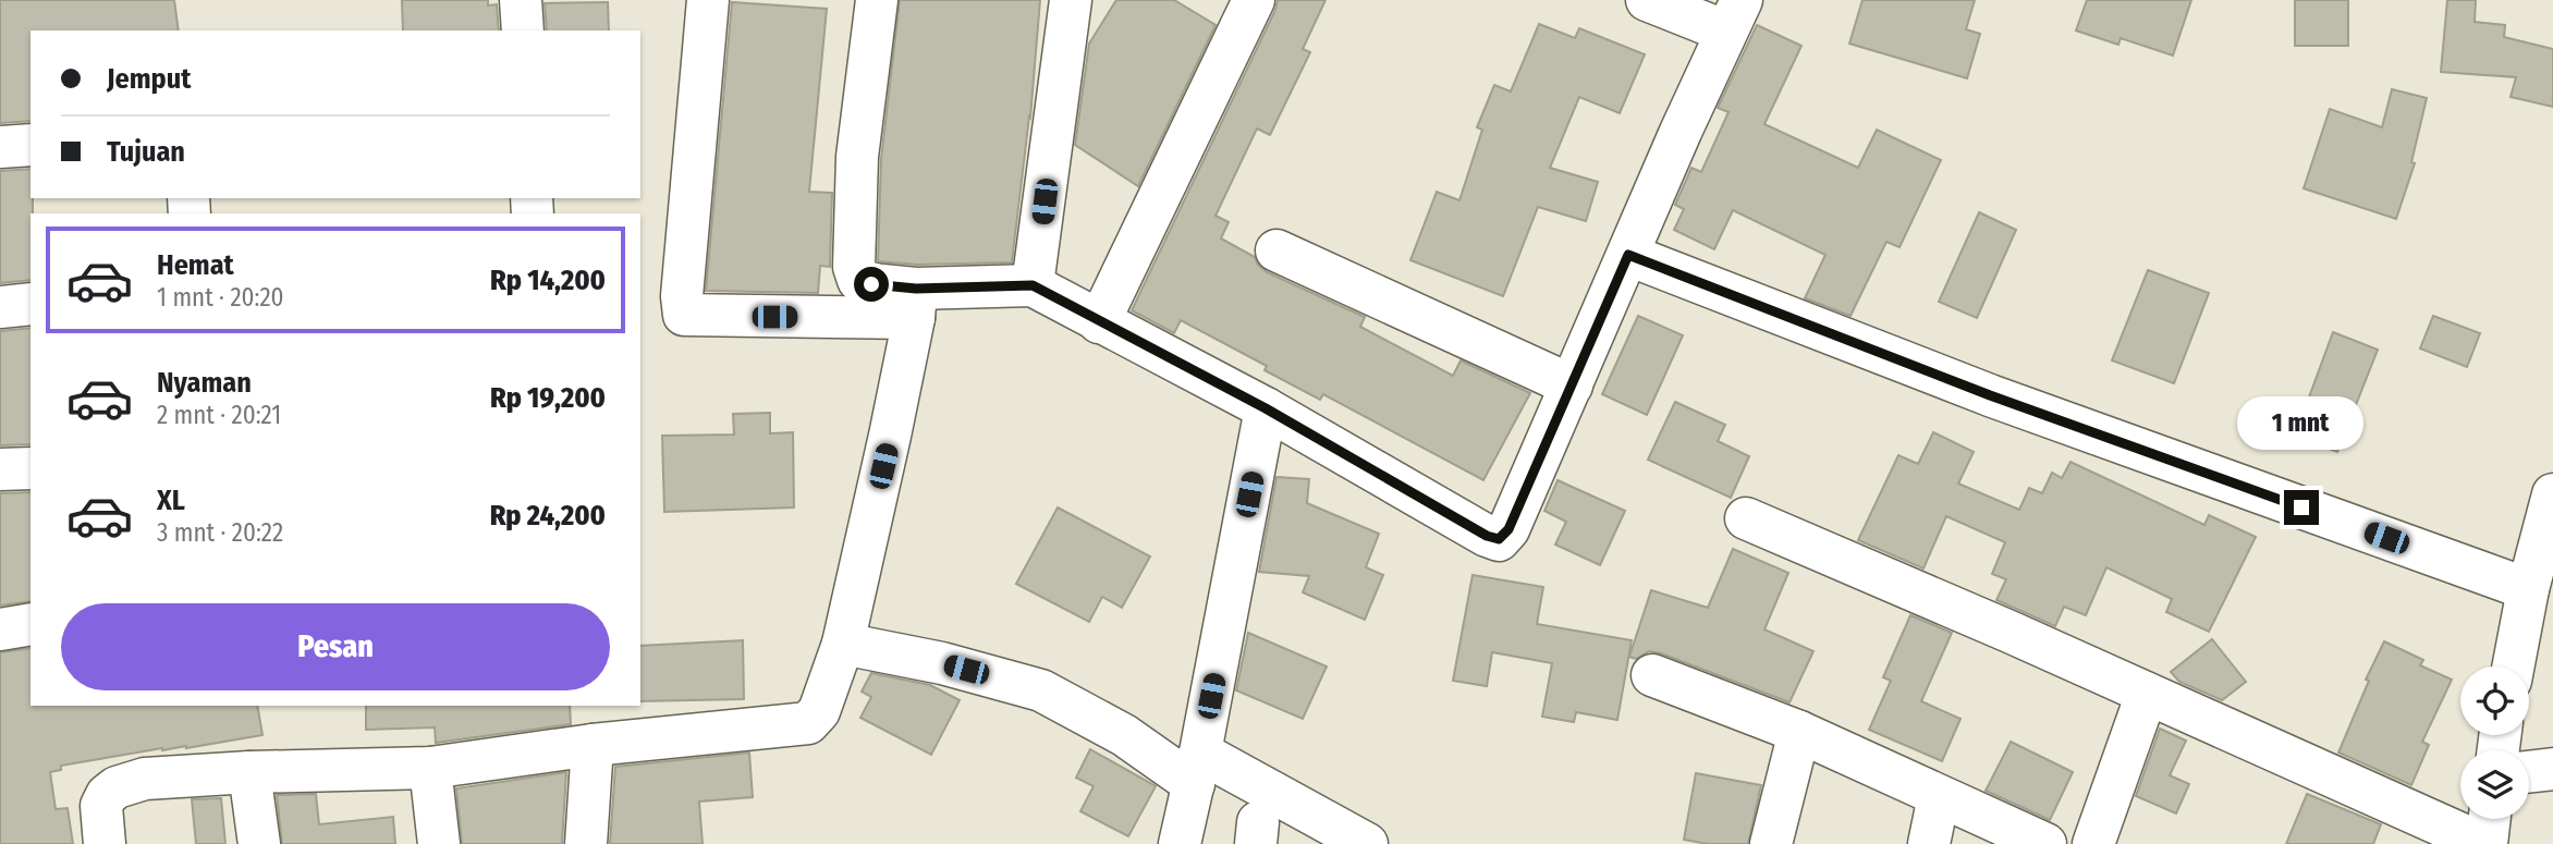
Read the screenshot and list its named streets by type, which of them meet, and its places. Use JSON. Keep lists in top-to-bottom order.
{
  "page": {
    "banner": ["Jemput", "Tujuan"],
    "list": [
      {
        "name": "Hemat",
        "note": "1 mnt · 20:20",
        "value": "Rp 14,200"
      },
      {
        "name": "Nyaman",
        "note": "2 mnt · 20:21",
        "value": "Rp 19,200"
      },
      {
        "name": "XL",
        "note": "3 mnt · 20:22",
        "value": "Rp 24,200"
      }
    ],
    "bubble": "1 mnt",
    "buttons": "Pesan"
  }
}
